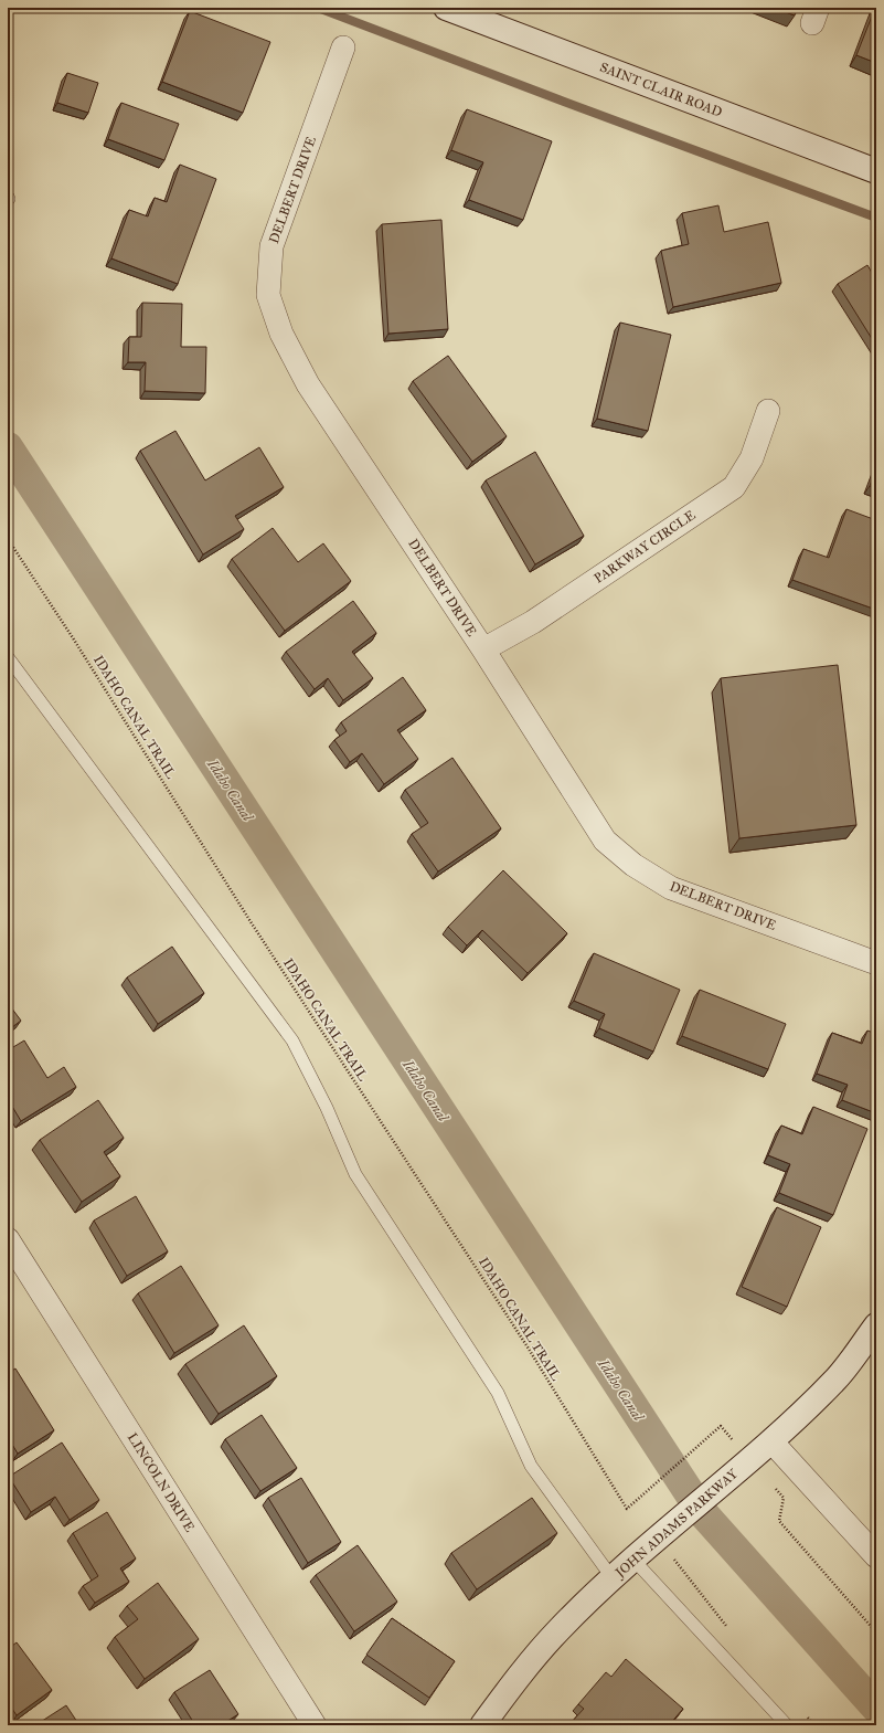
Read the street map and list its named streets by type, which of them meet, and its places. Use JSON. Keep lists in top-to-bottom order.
{
  "streets": {
    "street": [
      "SAINT CLAIR ROAD",
      "DELBERT DRIVE",
      "PARKWAY CIRCLE",
      "LINCOLN DRIVE",
      "JOHN ADAMS PARKWAY"
    ],
    "path": ["IDAHO CANAL TRAIL"]
  },
  "crossings": [
    ["DELBERT DRIVE", "PARKWAY CIRCLE"]
  ],
  "water": ["Idaho Canal"]
}
